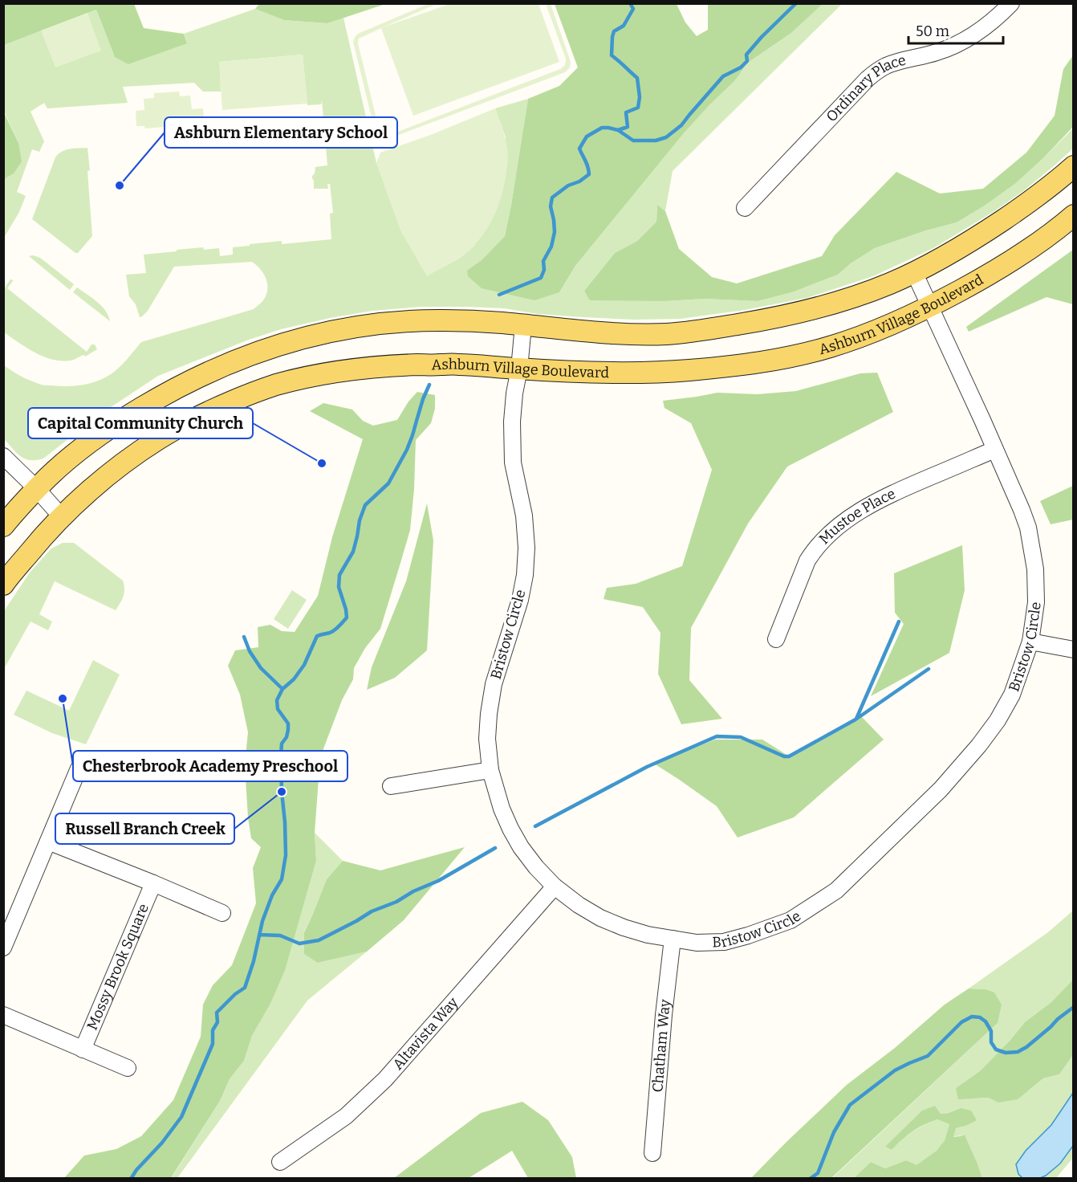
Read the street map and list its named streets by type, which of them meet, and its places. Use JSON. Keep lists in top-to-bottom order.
{
  "streets": {
    "main road": ["Ashburn Village Boulevard"],
    "street": [
      "Ordinary Place",
      "Mustoe Place",
      "Bristow Circle",
      "Mossy Brook Square",
      "Altavista Way",
      "Chatham Way"
    ]
  },
  "crossings": [
    ["Ashburn Village Boulevard", "Bristow Circle"],
    ["Mustoe Place", "Bristow Circle"],
    ["Bristow Circle", "Altavista Way"],
    ["Bristow Circle", "Chatham Way"]
  ],
  "places": [
    "Ashburn Elementary School",
    "Capital Community Church",
    "Chesterbrook Academy Preschool",
    "Russell Branch Creek"
  ],
  "scale_bar": "50 m"
}
